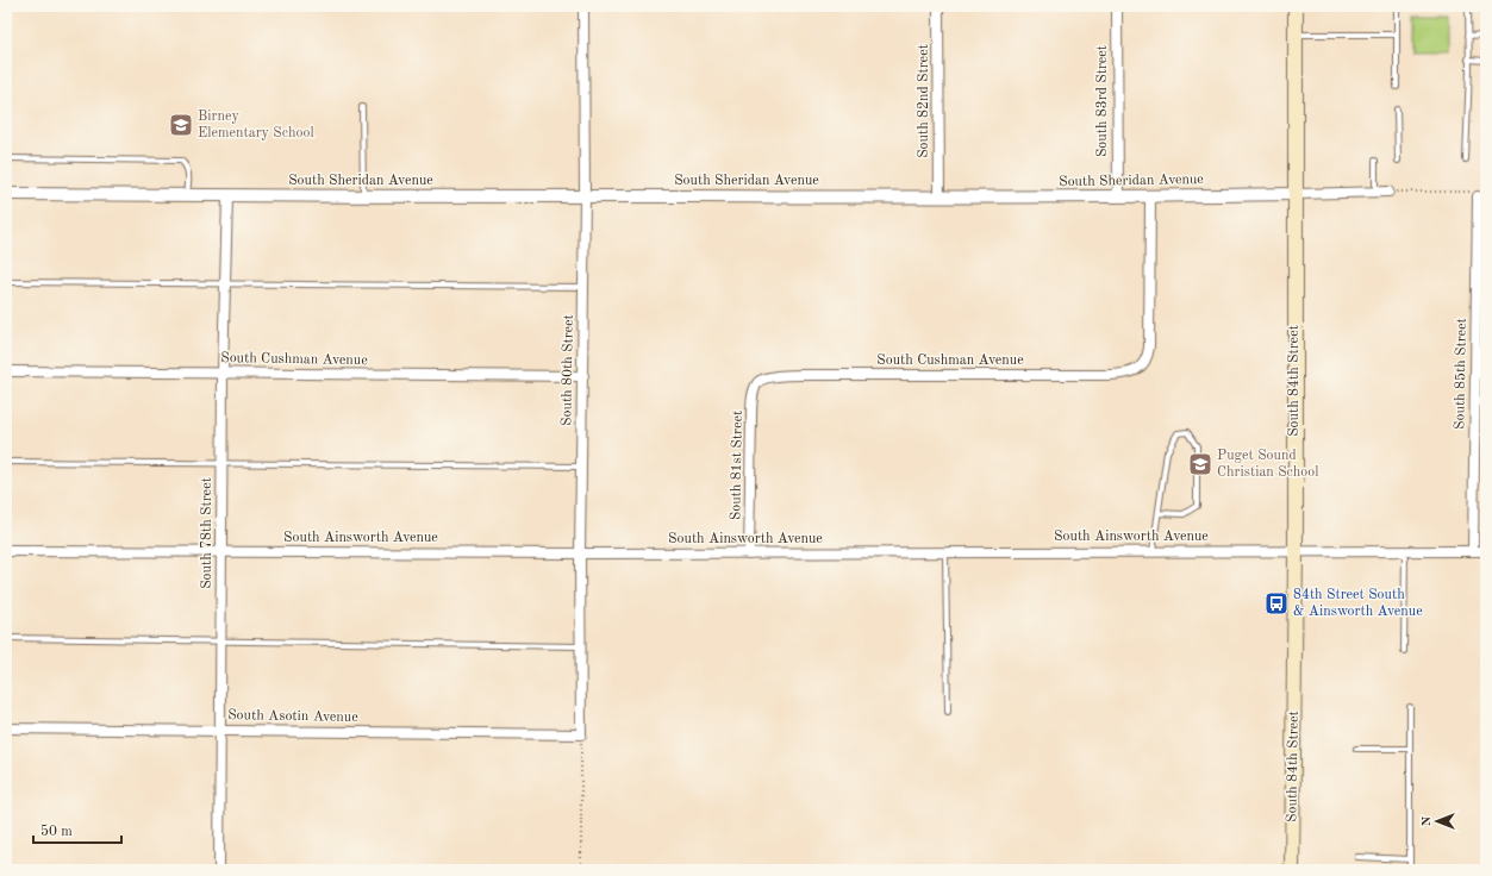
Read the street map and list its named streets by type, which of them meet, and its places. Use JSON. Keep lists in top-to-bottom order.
{
  "streets": {
    "main road": ["South 84th Street"],
    "street": [
      "South 82nd Street",
      "South 83rd Street",
      "South Sheridan Avenue",
      "South Cushman Avenue",
      "South 80th Street",
      "South 85th Street",
      "South 81st Street",
      "South 78th Street",
      "South Ainsworth Avenue",
      "South Asotin Avenue"
    ]
  },
  "crossings": [
    ["South 82nd Street", "South Sheridan Avenue"],
    ["South 83rd Street", "South Sheridan Avenue"],
    ["South Sheridan Avenue", "South Cushman Avenue"],
    ["South Sheridan Avenue", "South 80th Street"],
    ["South Sheridan Avenue", "South 84th Street"],
    ["South Sheridan Avenue", "South 78th Street"],
    ["South Cushman Avenue", "South 80th Street"],
    ["South Cushman Avenue", "South 81st Street"],
    ["South Cushman Avenue", "South 78th Street"],
    ["South 80th Street", "South Ainsworth Avenue"],
    ["South 80th Street", "South Asotin Avenue"],
    ["South 85th Street", "South Ainsworth Avenue"],
    ["South 84th Street", "South Ainsworth Avenue"],
    ["South 81st Street", "South Ainsworth Avenue"],
    ["South 78th Street", "South Ainsworth Avenue"],
    ["South 78th Street", "South Asotin Avenue"]
  ],
  "places": {
    "school or university": ["Birney Elementary School", "Puget Sound Christian School"],
    "bus stop": ["84th Street South & Ainsworth Avenue"]
  },
  "scale_bar": "50 m",
  "north": "left"
}
